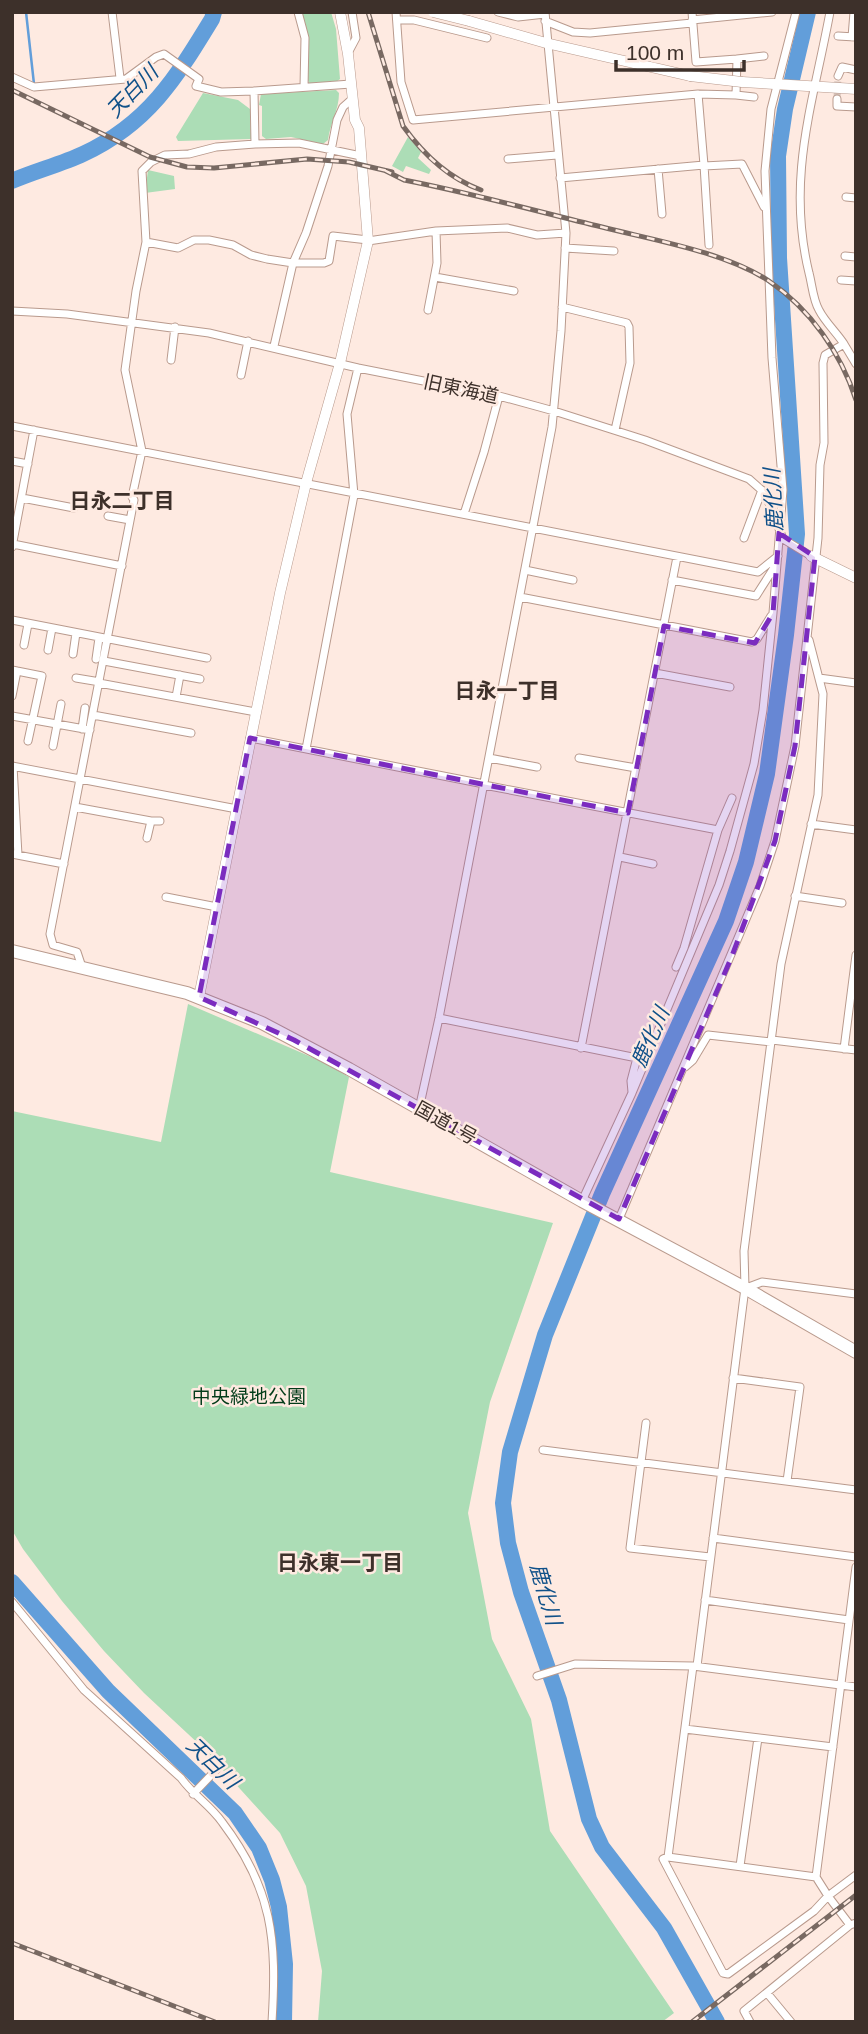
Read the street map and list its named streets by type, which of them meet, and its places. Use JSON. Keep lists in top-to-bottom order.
{
  "streets": {
    "highway": ["国道1号"],
    "street": ["旧東海道"]
  },
  "districts": ["日永二丁目", "日永一丁目", "日永東一丁目"],
  "water": ["天白川", "鹿化川"],
  "parks": ["中央緑地公園"],
  "scale_bar": "100 m"
}
